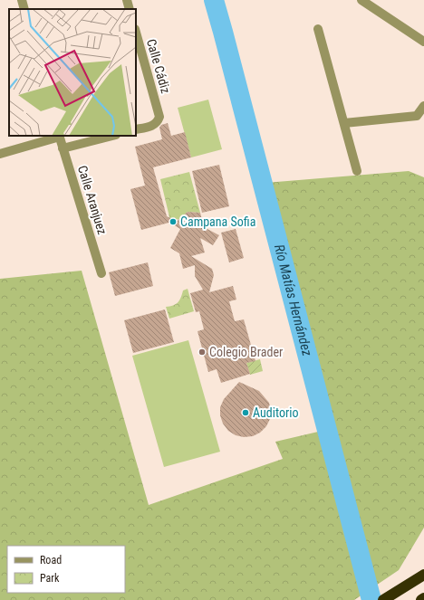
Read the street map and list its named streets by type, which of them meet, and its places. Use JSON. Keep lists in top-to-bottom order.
{
  "streets": {
    "street": ["Calle Cádiz", "Calle Aranjuez"]
  },
  "water": ["Río Matías Hernández"],
  "places": ["Campana Sofia", "Colegio Brader", "Auditorio"],
  "legend": ["Road", "Park"]
}
